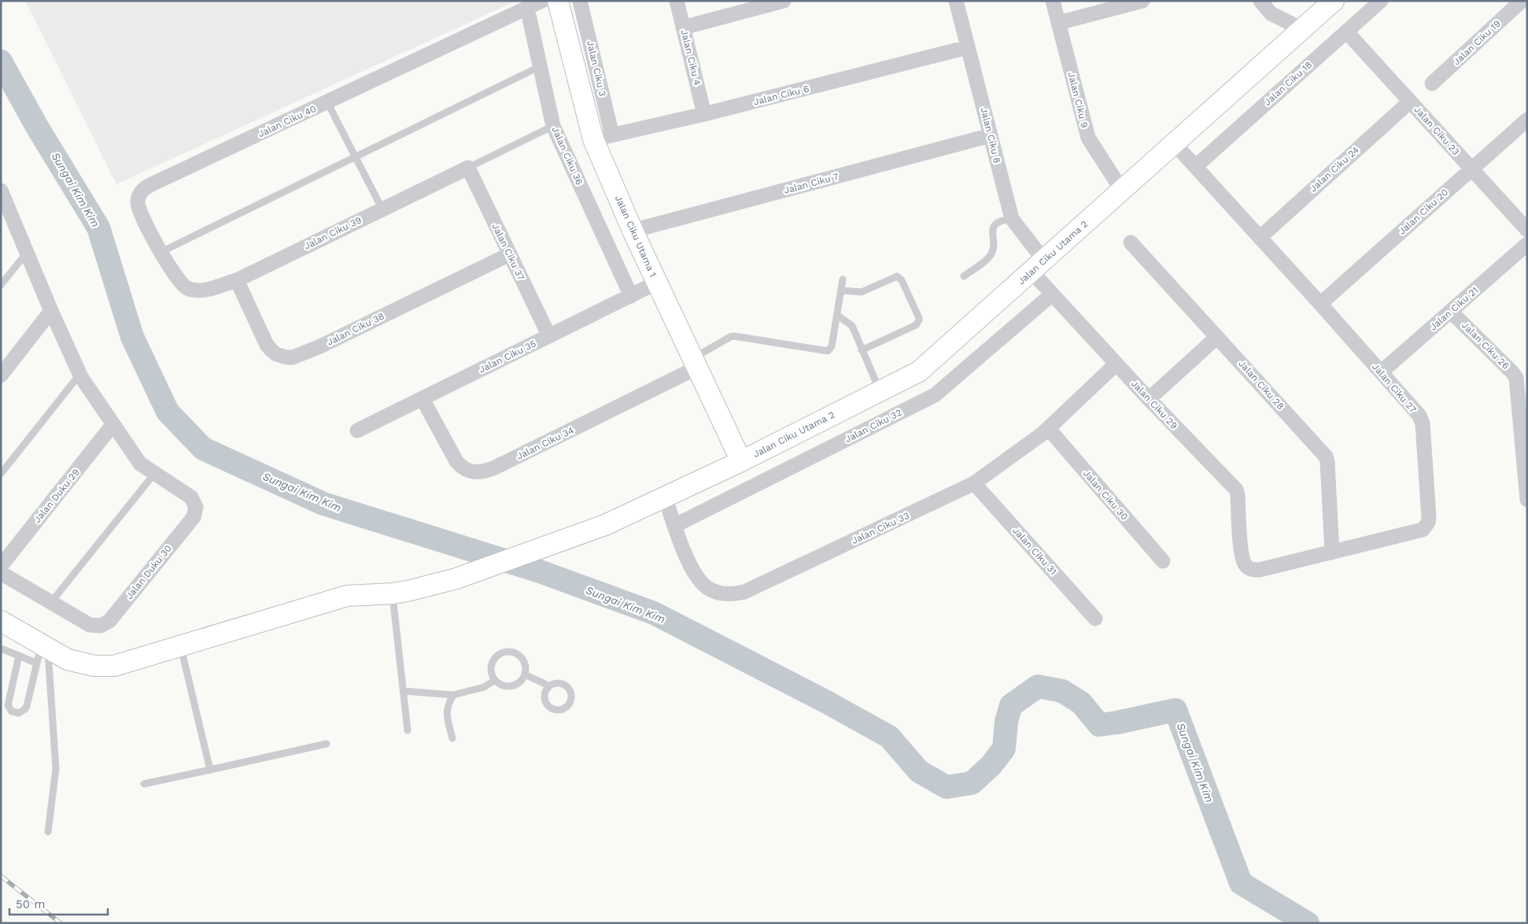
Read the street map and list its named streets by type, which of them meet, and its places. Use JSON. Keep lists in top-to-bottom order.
{
  "streets": {
    "street": [
      "Jalan Ciku 19",
      "Jalan Ciku 4",
      "Jalan Ciku 3",
      "Jalan Ciku 18",
      "Jalan Ciku 6",
      "Jalan Ciku 9",
      "Jalan Ciku 40",
      "Jalan Ciku 23",
      "Jalan Ciku 8",
      "Jalan Ciku 36",
      "Jalan Ciku 24",
      "Jalan Ciku 7",
      "Jalan Ciku 20",
      "Jalan Ciku 39",
      "Jalan Ciku Utama 1",
      "Jalan Ciku 37",
      "Jalan Ciku Utama 2",
      "Jalan Ciku 21",
      "Jalan Ciku 38",
      "Jalan Ciku 26",
      "Jalan Ciku 35",
      "Jalan Ciku 28",
      "Jalan Ciku 27",
      "Jalan Ciku 29",
      "Jalan Ciku 32",
      "Jalan Ciku 34",
      "Jalan Ciku 30",
      "Jalan Duku 29",
      "Jalan Ciku 33",
      "Jalan Ciku 31",
      "Jalan Duku 30"
    ]
  },
  "crossings": [
    ["Jalan Ciku 4", "Jalan Ciku 6"],
    ["Jalan Ciku 3", "Jalan Ciku 6"],
    ["Jalan Ciku 3", "Jalan Ciku Utama 1"],
    ["Jalan Ciku 18", "Jalan Ciku 23"],
    ["Jalan Ciku 18", "Jalan Ciku 27"],
    ["Jalan Ciku 6", "Jalan Ciku 8"],
    ["Jalan Ciku 6", "Jalan Ciku Utama 1"],
    ["Jalan Ciku 9", "Jalan Ciku Utama 2"],
    ["Jalan Ciku 40", "Jalan Ciku 36"],
    ["Jalan Ciku 40", "Jalan Ciku 39"],
    ["Jalan Ciku 23", "Jalan Ciku 24"],
    ["Jalan Ciku 23", "Jalan Ciku 20"],
    ["Jalan Ciku 8", "Jalan Ciku 7"],
    ["Jalan Ciku 8", "Jalan Ciku Utama 2"],
    ["Jalan Ciku 8", "Jalan Ciku 29"],
    ["Jalan Ciku 36", "Jalan Ciku 35"],
    ["Jalan Ciku 24", "Jalan Ciku 27"],
    ["Jalan Ciku 7", "Jalan Ciku Utama 1"],
    ["Jalan Ciku 20", "Jalan Ciku 27"],
    ["Jalan Ciku 39", "Jalan Ciku 37"],
    ["Jalan Ciku 39", "Jalan Ciku 38"],
    ["Jalan Ciku Utama 1", "Jalan Ciku Utama 2"],
    ["Jalan Ciku Utama 1", "Jalan Ciku 35"],
    ["Jalan Ciku Utama 1", "Jalan Ciku 34"],
    ["Jalan Ciku 37", "Jalan Ciku 38"],
    ["Jalan Ciku 37", "Jalan Ciku 35"],
    ["Jalan Ciku Utama 2", "Jalan Ciku 27"],
    ["Jalan Ciku Utama 2", "Jalan Ciku 29"],
    ["Jalan Ciku Utama 2", "Jalan Ciku 33"],
    ["Jalan Ciku 21", "Jalan Ciku 26"],
    ["Jalan Ciku 21", "Jalan Ciku 27"],
    ["Jalan Ciku 35", "Jalan Ciku 34"],
    ["Jalan Ciku 28", "Jalan Ciku 27"],
    ["Jalan Ciku 27", "Jalan Ciku 29"],
    ["Jalan Ciku 29", "Jalan Ciku 32"],
    ["Jalan Ciku 29", "Jalan Ciku 33"],
    ["Jalan Ciku 32", "Jalan Ciku 33"],
    ["Jalan Ciku 30", "Jalan Ciku 33"],
    ["Jalan Ciku 33", "Jalan Ciku 31"]
  ],
  "water": ["Sungai Kim Kim"],
  "scale_bar": "50 m"
}
